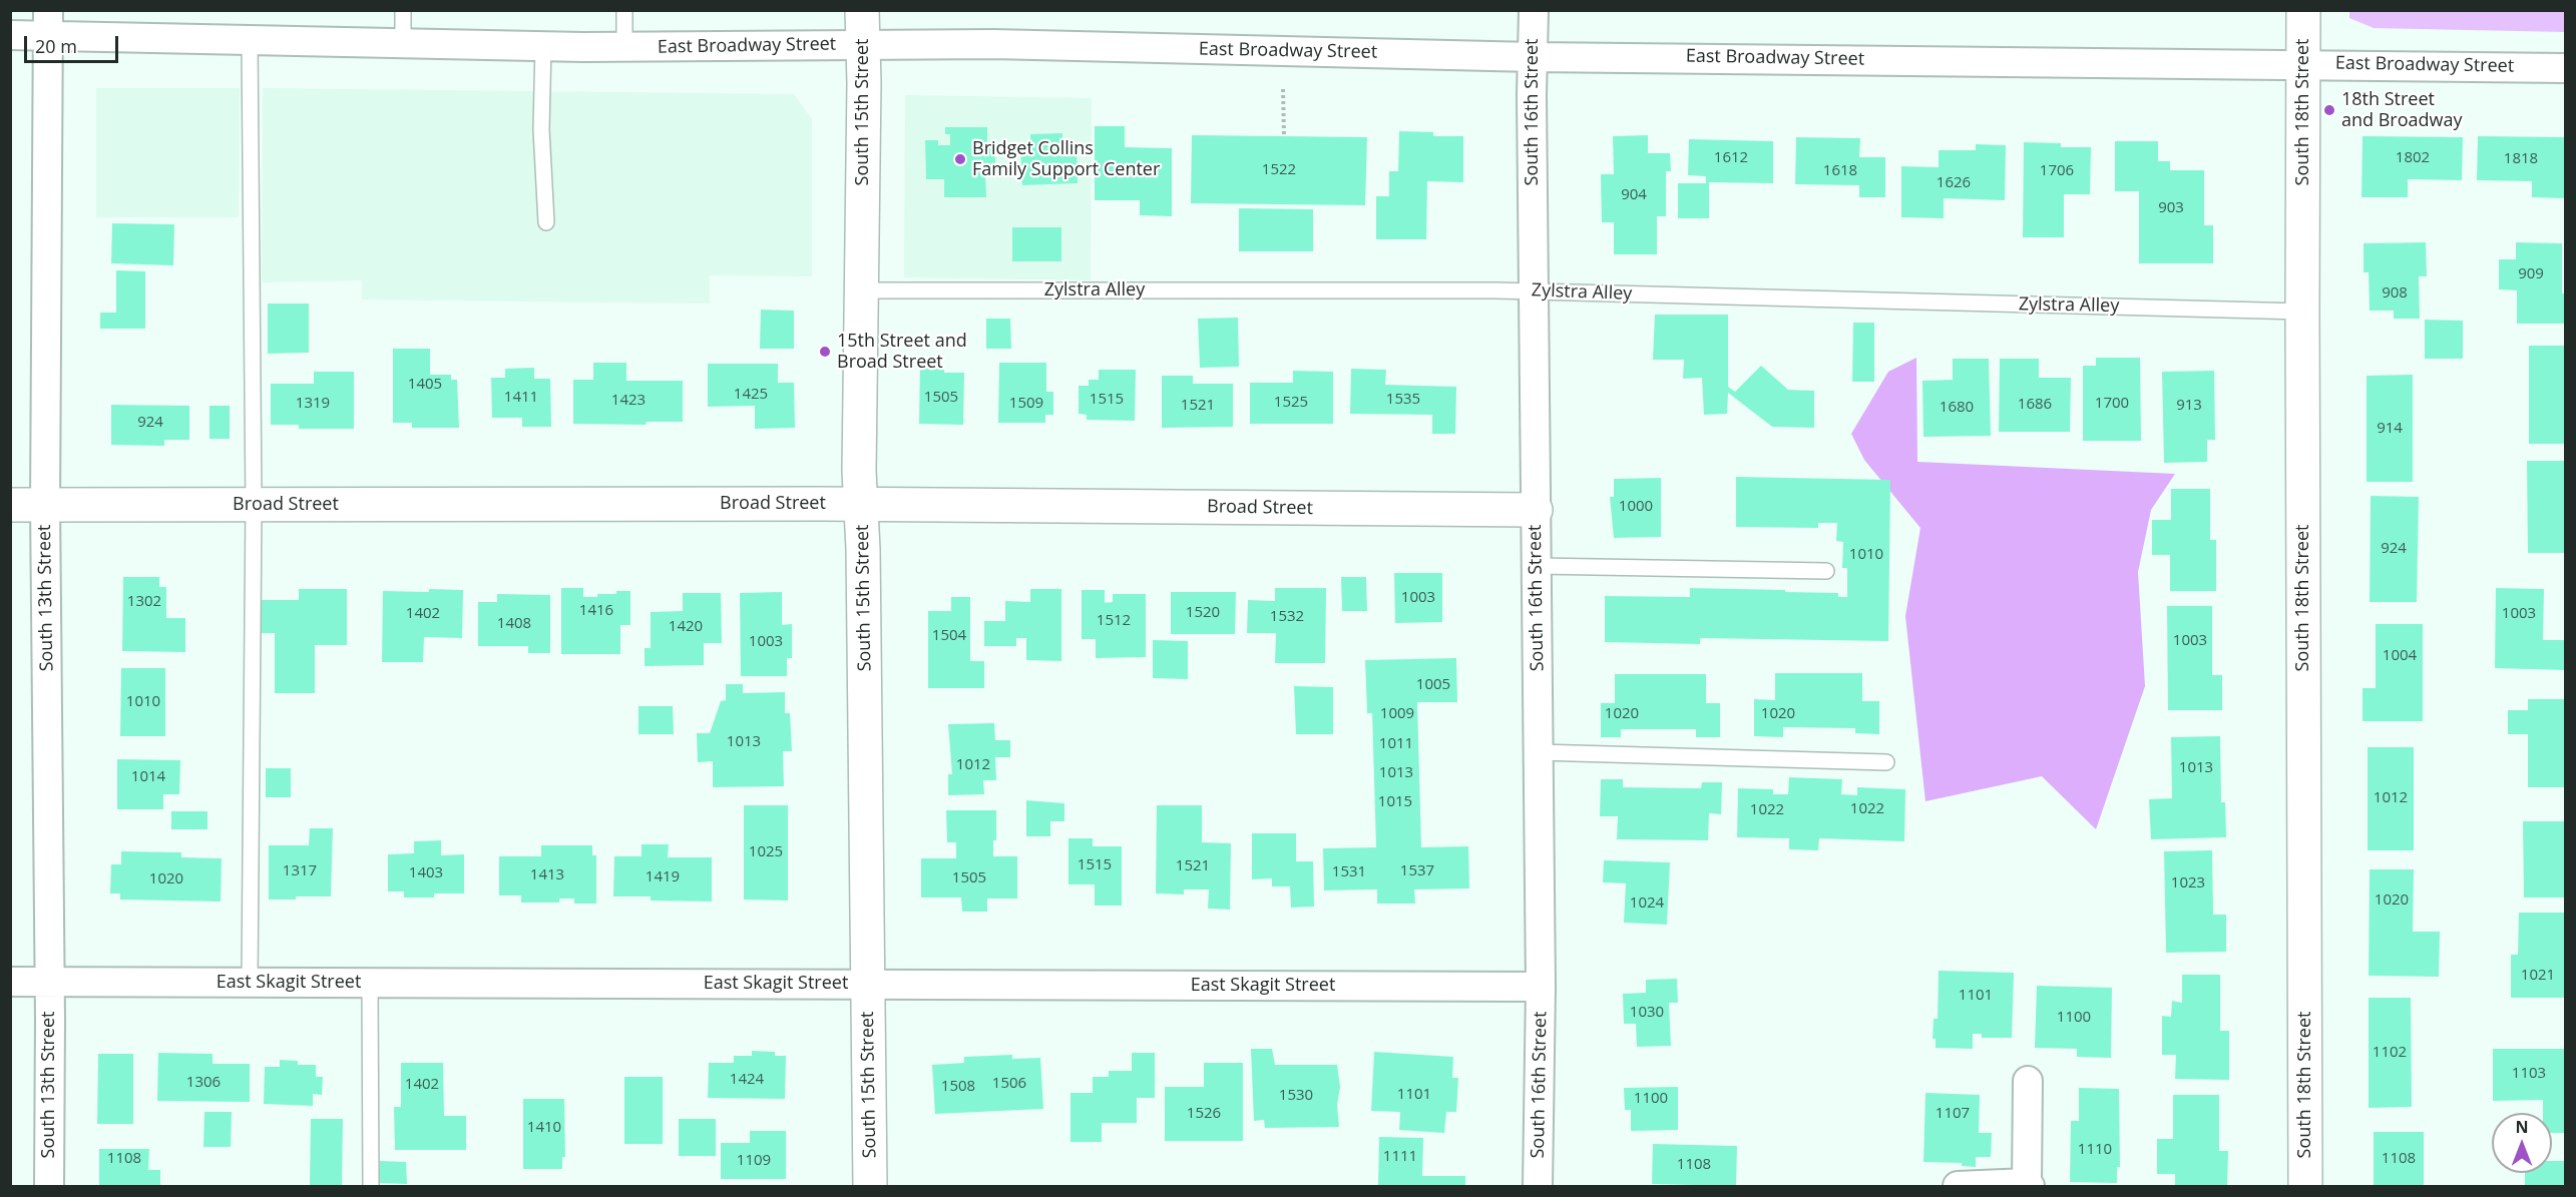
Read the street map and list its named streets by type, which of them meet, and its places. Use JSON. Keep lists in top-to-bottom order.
{
  "streets": {
    "street": [
      "East Broadway Street",
      "South 15th Street",
      "South 16th Street",
      "South 18th Street",
      "Broad Street",
      "South 13th Street",
      "East Skagit Street"
    ],
    "lane": ["Zylstra Alley"]
  },
  "crossings": [
    ["East Broadway Street", "South 15th Street"],
    ["East Broadway Street", "South 16th Street"],
    ["East Broadway Street", "South 18th Street"],
    ["East Broadway Street", "South 13th Street"],
    ["South 15th Street", "Zylstra Alley"],
    ["South 15th Street", "Broad Street"],
    ["South 15th Street", "East Skagit Street"],
    ["South 16th Street", "Zylstra Alley"],
    ["South 16th Street", "Broad Street"],
    ["South 16th Street", "East Skagit Street"],
    ["South 18th Street", "Zylstra Alley"],
    ["Broad Street", "South 13th Street"],
    ["South 13th Street", "East Skagit Street"]
  ],
  "places": ["18th Street and Broadway", "Bridget Collins Family Support Center", "15th Street and Broad Street"],
  "house_numbers": [
    "1612",
    "1802",
    "1818",
    "1522",
    "1618",
    "1706",
    "1626",
    "904",
    "903",
    "909",
    "908",
    "1405",
    "1425",
    "1411",
    "1505",
    "1515",
    "1535",
    "1423",
    "1525",
    "1319",
    "1509",
    "1700",
    "1686",
    "1521",
    "913",
    "1680",
    "924",
    "914",
    "1000",
    "924",
    "1010",
    "1003",
    "1302",
    "1416",
    "1520",
    "1402",
    "1003",
    "1532",
    "1512",
    "1408",
    "1420",
    "1504",
    "1003",
    "1003",
    "1004",
    "1005",
    "1010",
    "1009",
    "1020",
    "1020",
    "1013",
    "1011",
    "1012",
    "1013",
    "1013",
    "1014",
    "1012",
    "1015",
    "1022",
    "1022",
    "1025",
    "1515",
    "1521",
    "1317",
    "1537",
    "1531",
    "1403",
    "1413",
    "1419",
    "1505",
    "1020",
    "1023",
    "1020",
    "1024",
    "1021",
    "1101",
    "1030",
    "1100",
    "1102",
    "1103",
    "1424",
    "1306",
    "1506",
    "1402",
    "1508",
    "1101",
    "1530",
    "1100",
    "1526",
    "1107",
    "1410",
    "1110",
    "1111",
    "1108",
    "1108",
    "1109",
    "1108"
  ],
  "scale_bar": "20 m",
  "north": "top"
}
